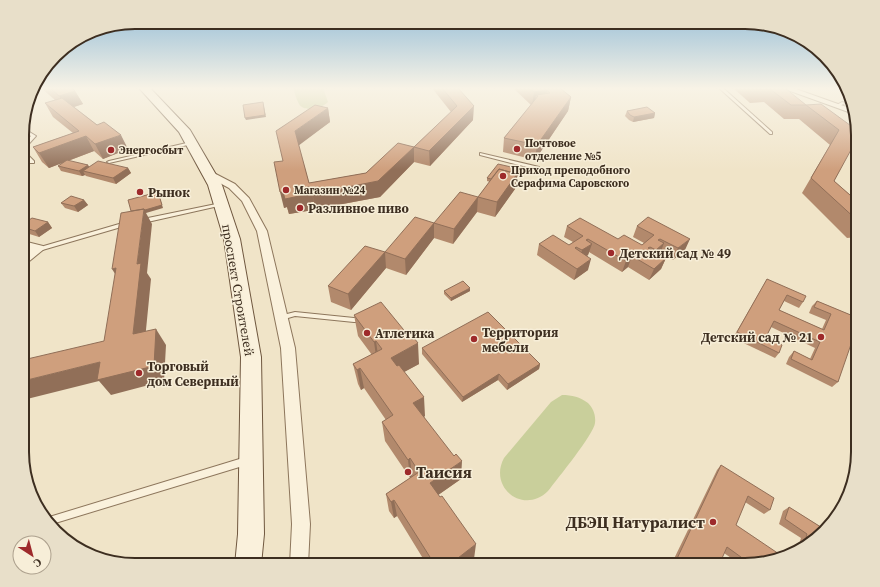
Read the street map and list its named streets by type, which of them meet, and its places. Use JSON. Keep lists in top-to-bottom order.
{
  "streets": {
    "street": ["проспект Строителей"]
  },
  "places": [
    "Почтовое отделение №5",
    "Энергосбыт",
    "Приход преподобного Серафима Саровского",
    "Магазин №24",
    "Рынок",
    "Разливное пиво",
    "Детский сад № 49",
    "Атлетика",
    "Детский сад № 21",
    "Территория мебели",
    "Торговый дом Северный",
    "Таисия",
    "ДБЭЦ Натуралист"
  ],
  "north": "bottom right"
}
